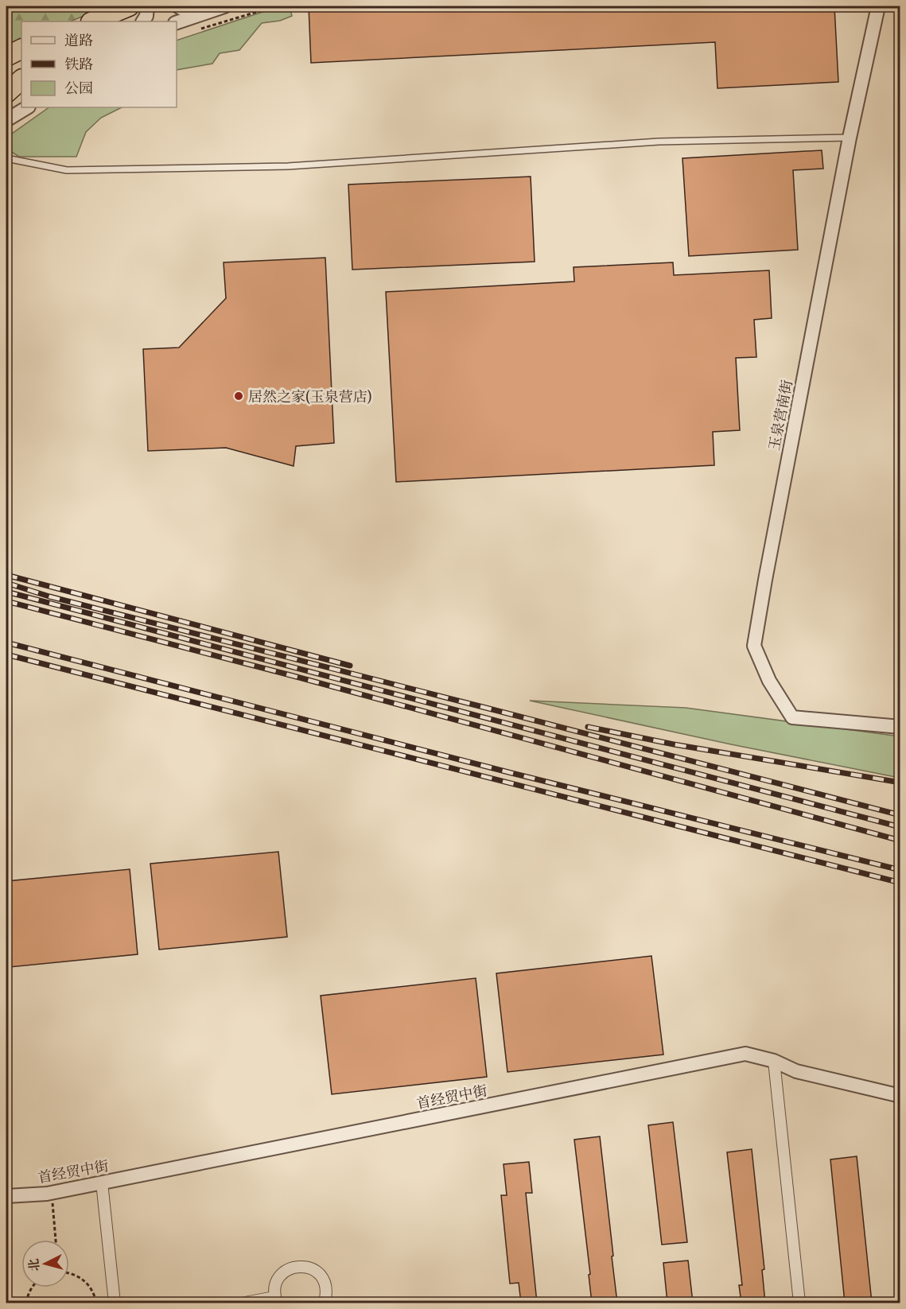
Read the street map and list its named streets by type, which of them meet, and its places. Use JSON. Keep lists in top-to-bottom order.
{
  "streets": {
    "street": ["玉泉营南街", "首经贸中街"]
  },
  "places": ["居然之家(玉泉营店)"],
  "legend": ["道路", "铁路", "公园"],
  "north": "left"
}
